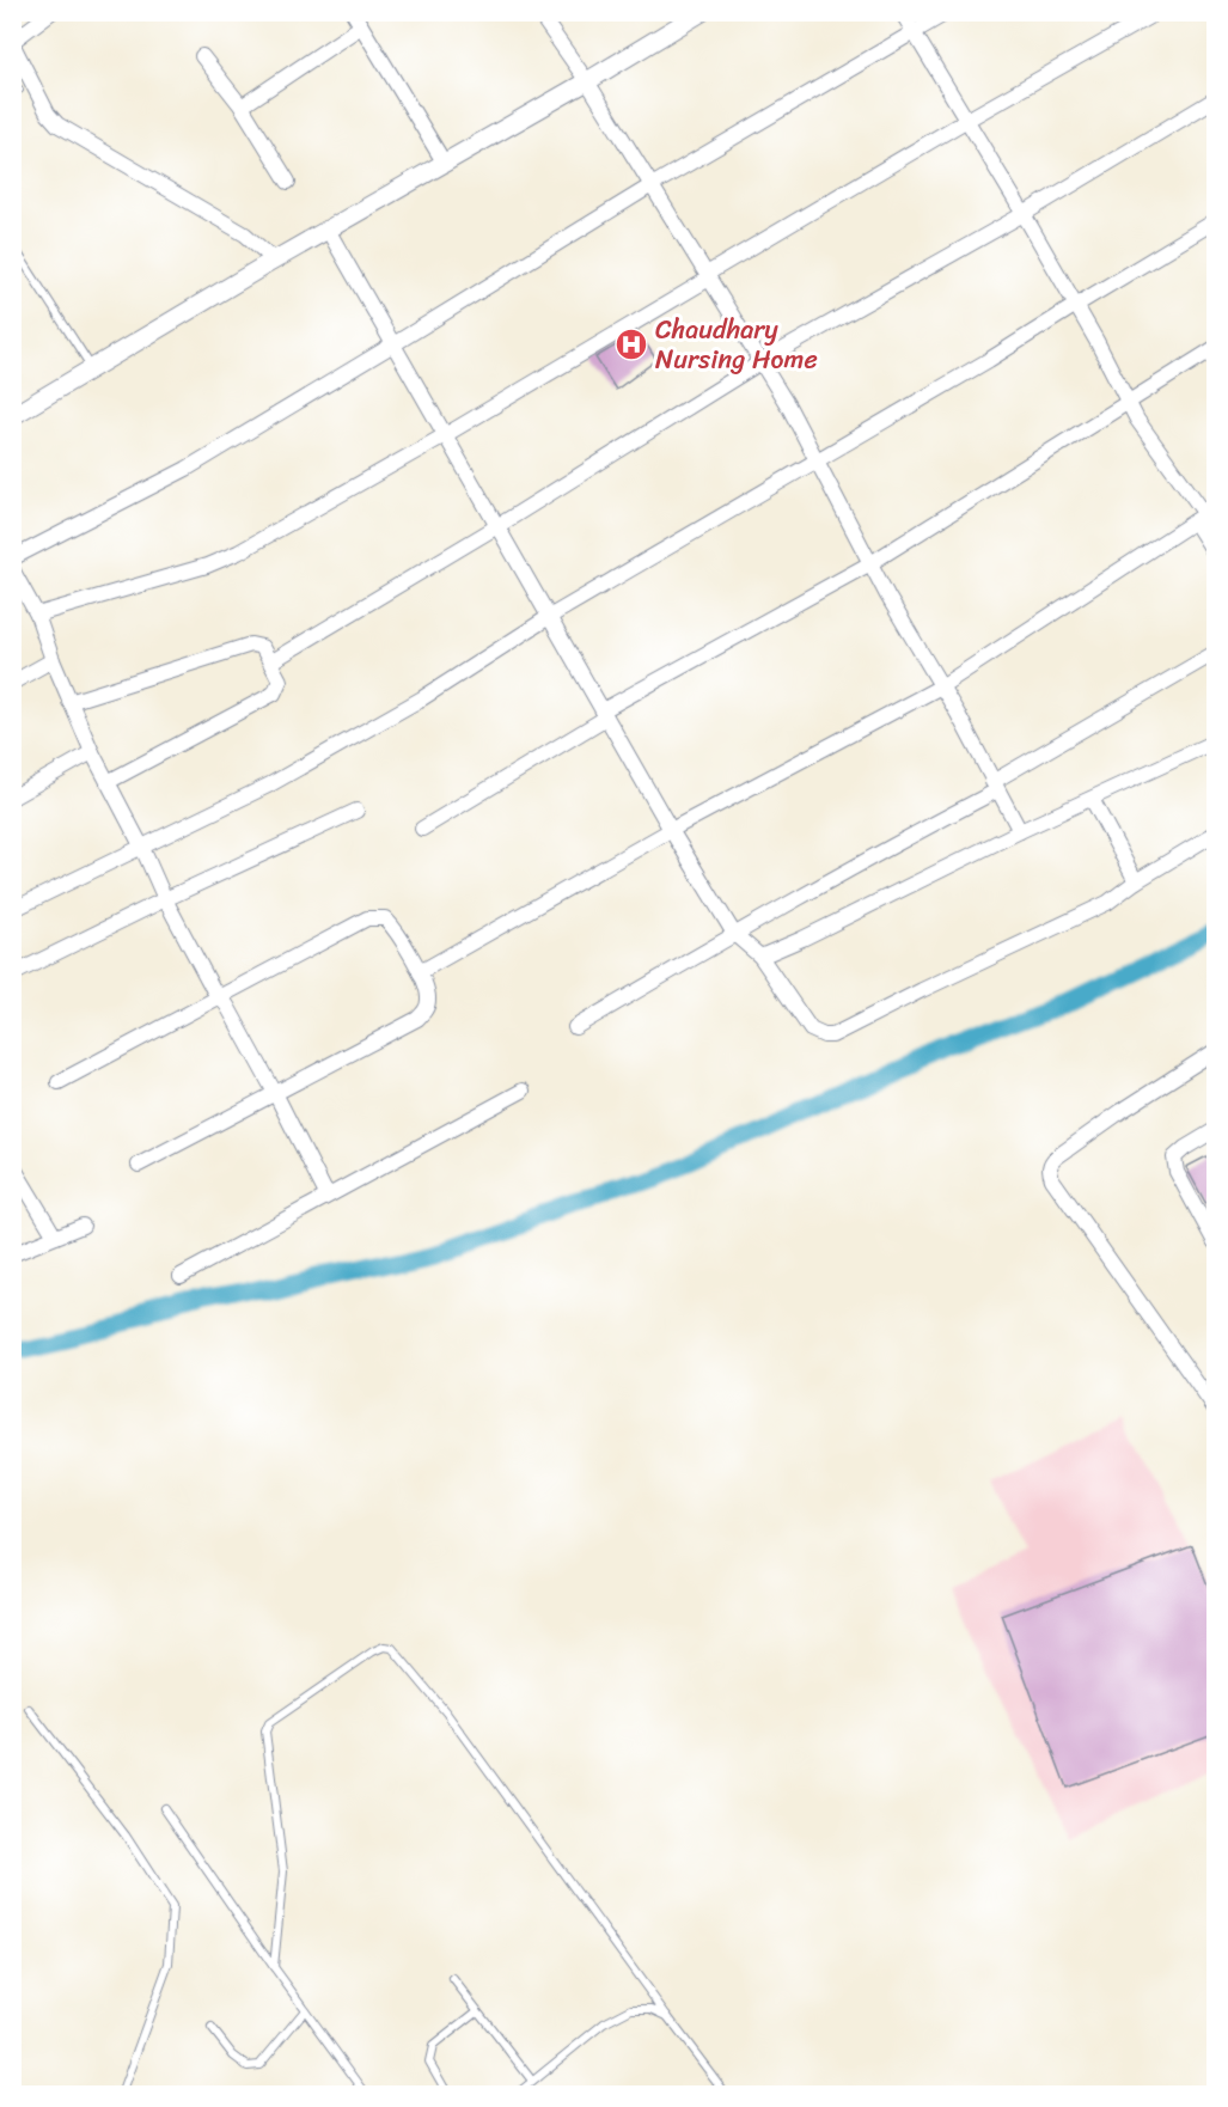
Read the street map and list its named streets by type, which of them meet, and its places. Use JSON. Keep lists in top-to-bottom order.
{
  "places": {
    "hospital": ["Chaudhary Nursing Home"]
  }
}
